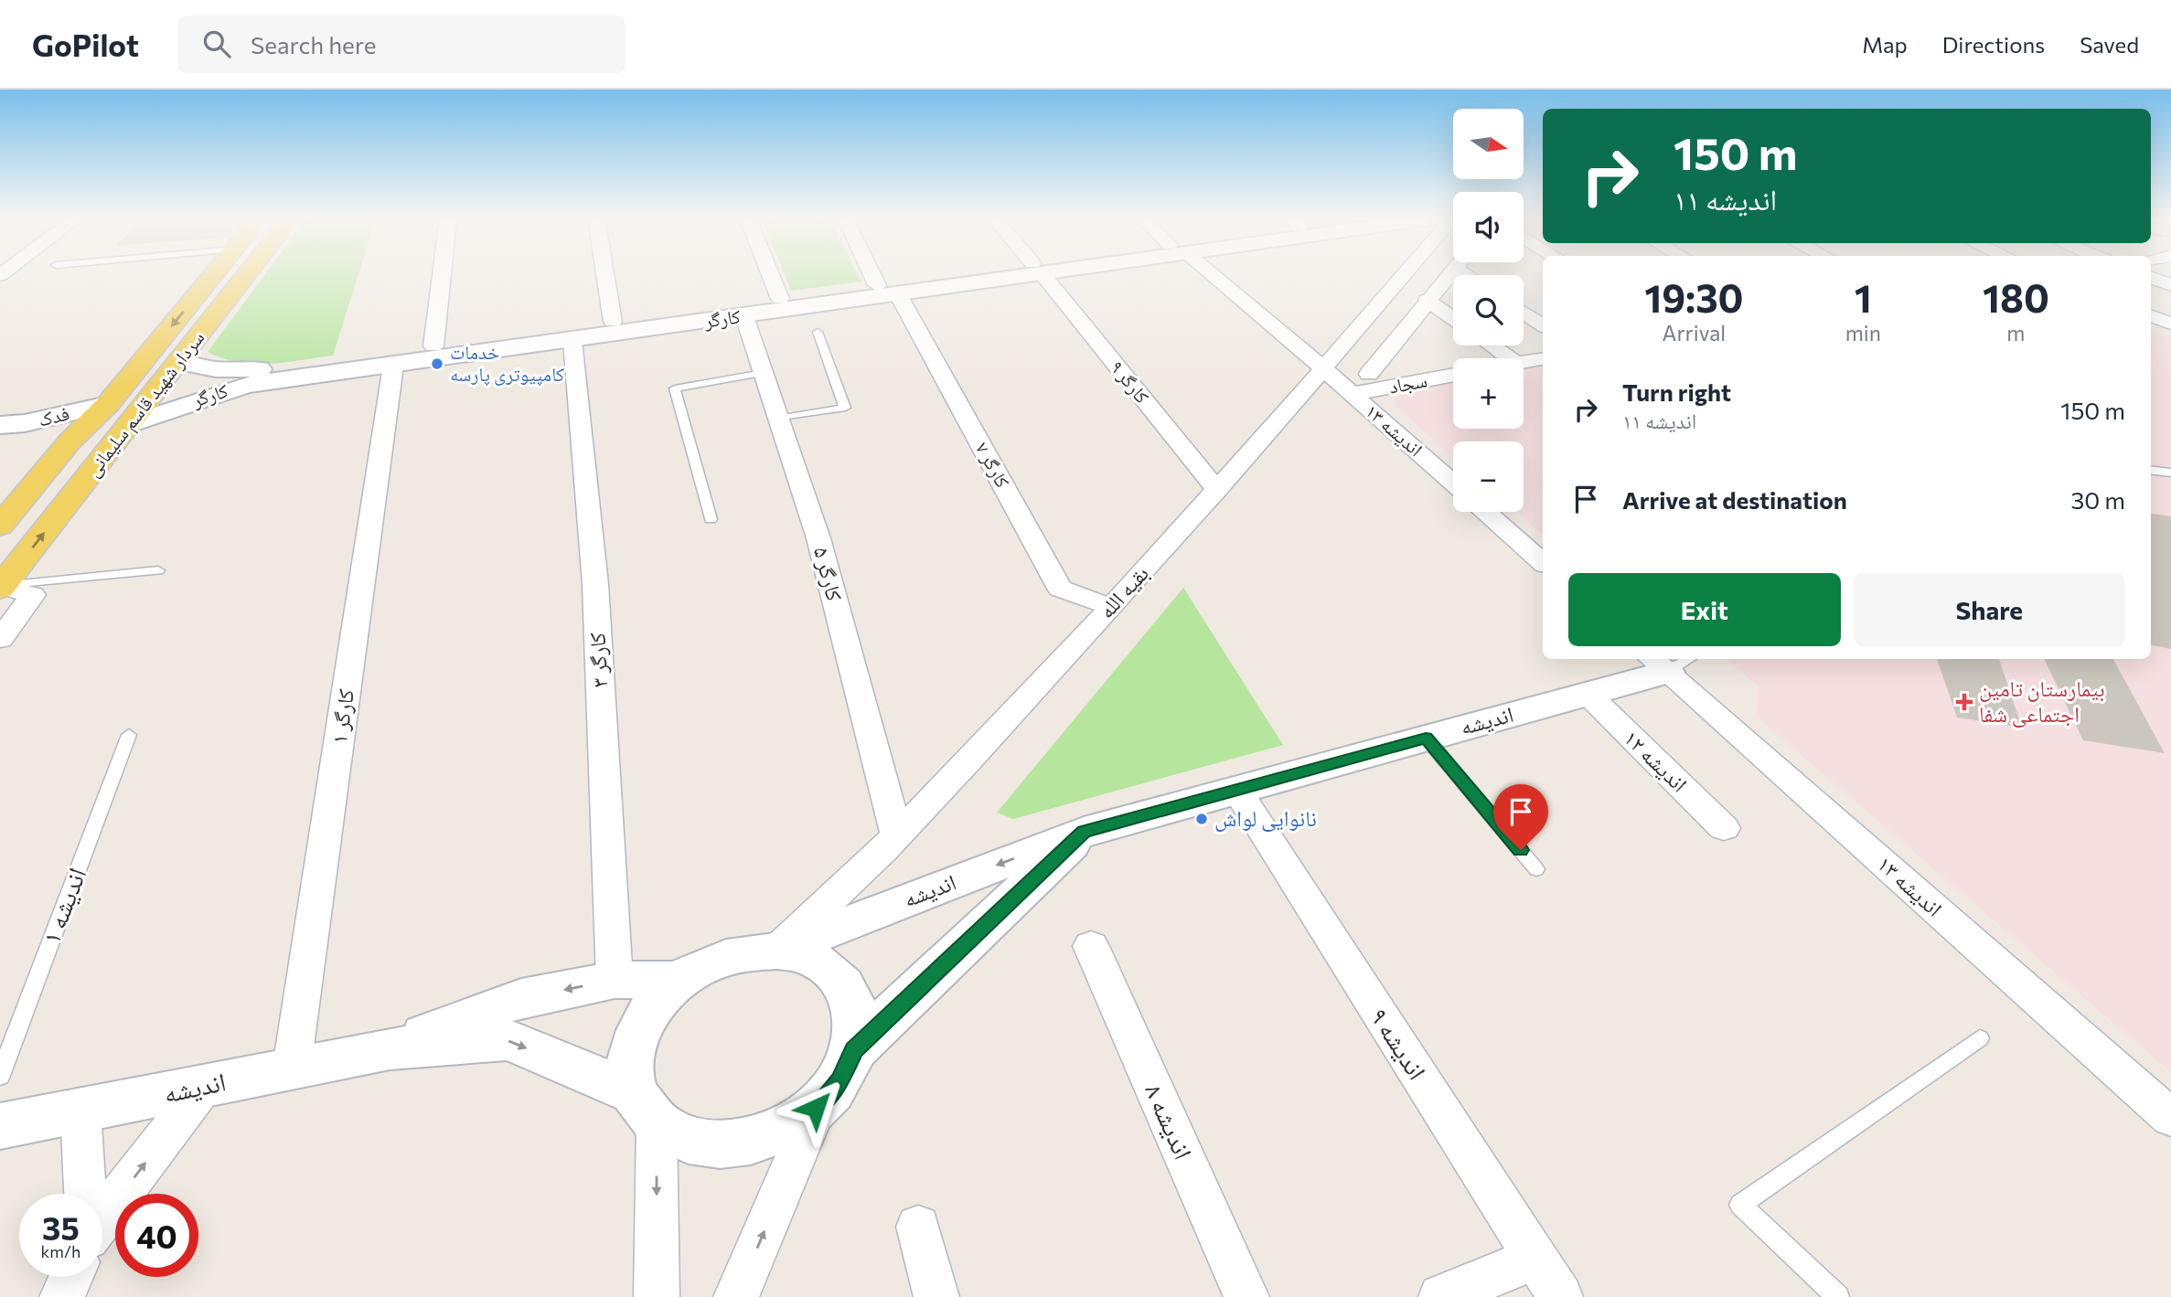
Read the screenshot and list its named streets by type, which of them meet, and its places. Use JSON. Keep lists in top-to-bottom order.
{
  "streets": {
    "main road": ["سردار شهید قاسم سلیمانی"],
    "street": [
      "کارگر",
      "کارگر ۹",
      "سجاد",
      "فدک",
      "اندیشه ۱۳",
      "کارگر ۷",
      "کارگر ۵",
      "بقیه الله",
      "کارگر ۳",
      "کارگر ۱",
      "اندیشه",
      "اندیشه ۱۲",
      "اندیشه ۹",
      "اندیشه ۸"
    ],
    "lane": ["اندیشه ۱"]
  },
  "crossings": [
    ["کارگر", "سردار شهید قاسم سلیمانی"],
    ["کارگر", "کارگر ۷"],
    ["کارگر", "کارگر ۵"],
    ["کارگر", "کارگر ۳"],
    ["کارگر", "کارگر ۱"],
    ["کارگر ۹", "بقیه الله"],
    ["سجاد", "اندیشه ۱۳"],
    ["اندیشه ۱۳", "بقیه الله"],
    ["اندیشه ۱۳", "اندیشه"],
    ["کارگر ۷", "بقیه الله"],
    ["کارگر ۵", "بقیه الله"],
    ["بقیه الله", "اندیشه"],
    ["کارگر ۳", "اندیشه"],
    ["کارگر ۱", "اندیشه"],
    ["اندیشه", "اندیشه ۱۲"],
    ["اندیشه", "اندیشه ۹"]
  ],
  "places": {
    "other": ["خدمات کامپیوتری پارسه", "نانوایی لواش"],
    "health": ["بیمارستان تامین اجتماعی شفا"]
  },
  "north": "right",
  "page": {
    "header": "GoPilot",
    "search": "Search here",
    "nav": ["Map", "Directions", "Saved"],
    "map_buttons": ["+", "−"],
    "turn": ["150 m", "اندیشه ۱۱"],
    "eta": [
      "19:30",
      "Arrival",
      "1",
      "min",
      "180",
      "m"
    ],
    "list": [
      {
        "name": "Turn right",
        "note": "اندیشه ۱۱",
        "value": "150 m"
      },
      {
        "name": "Arrive at destination",
        "value": "30 m"
      }
    ],
    "buttons": ["Exit", "Share"],
    "speed": "35 km/h",
    "limit": "40"
  }
}
